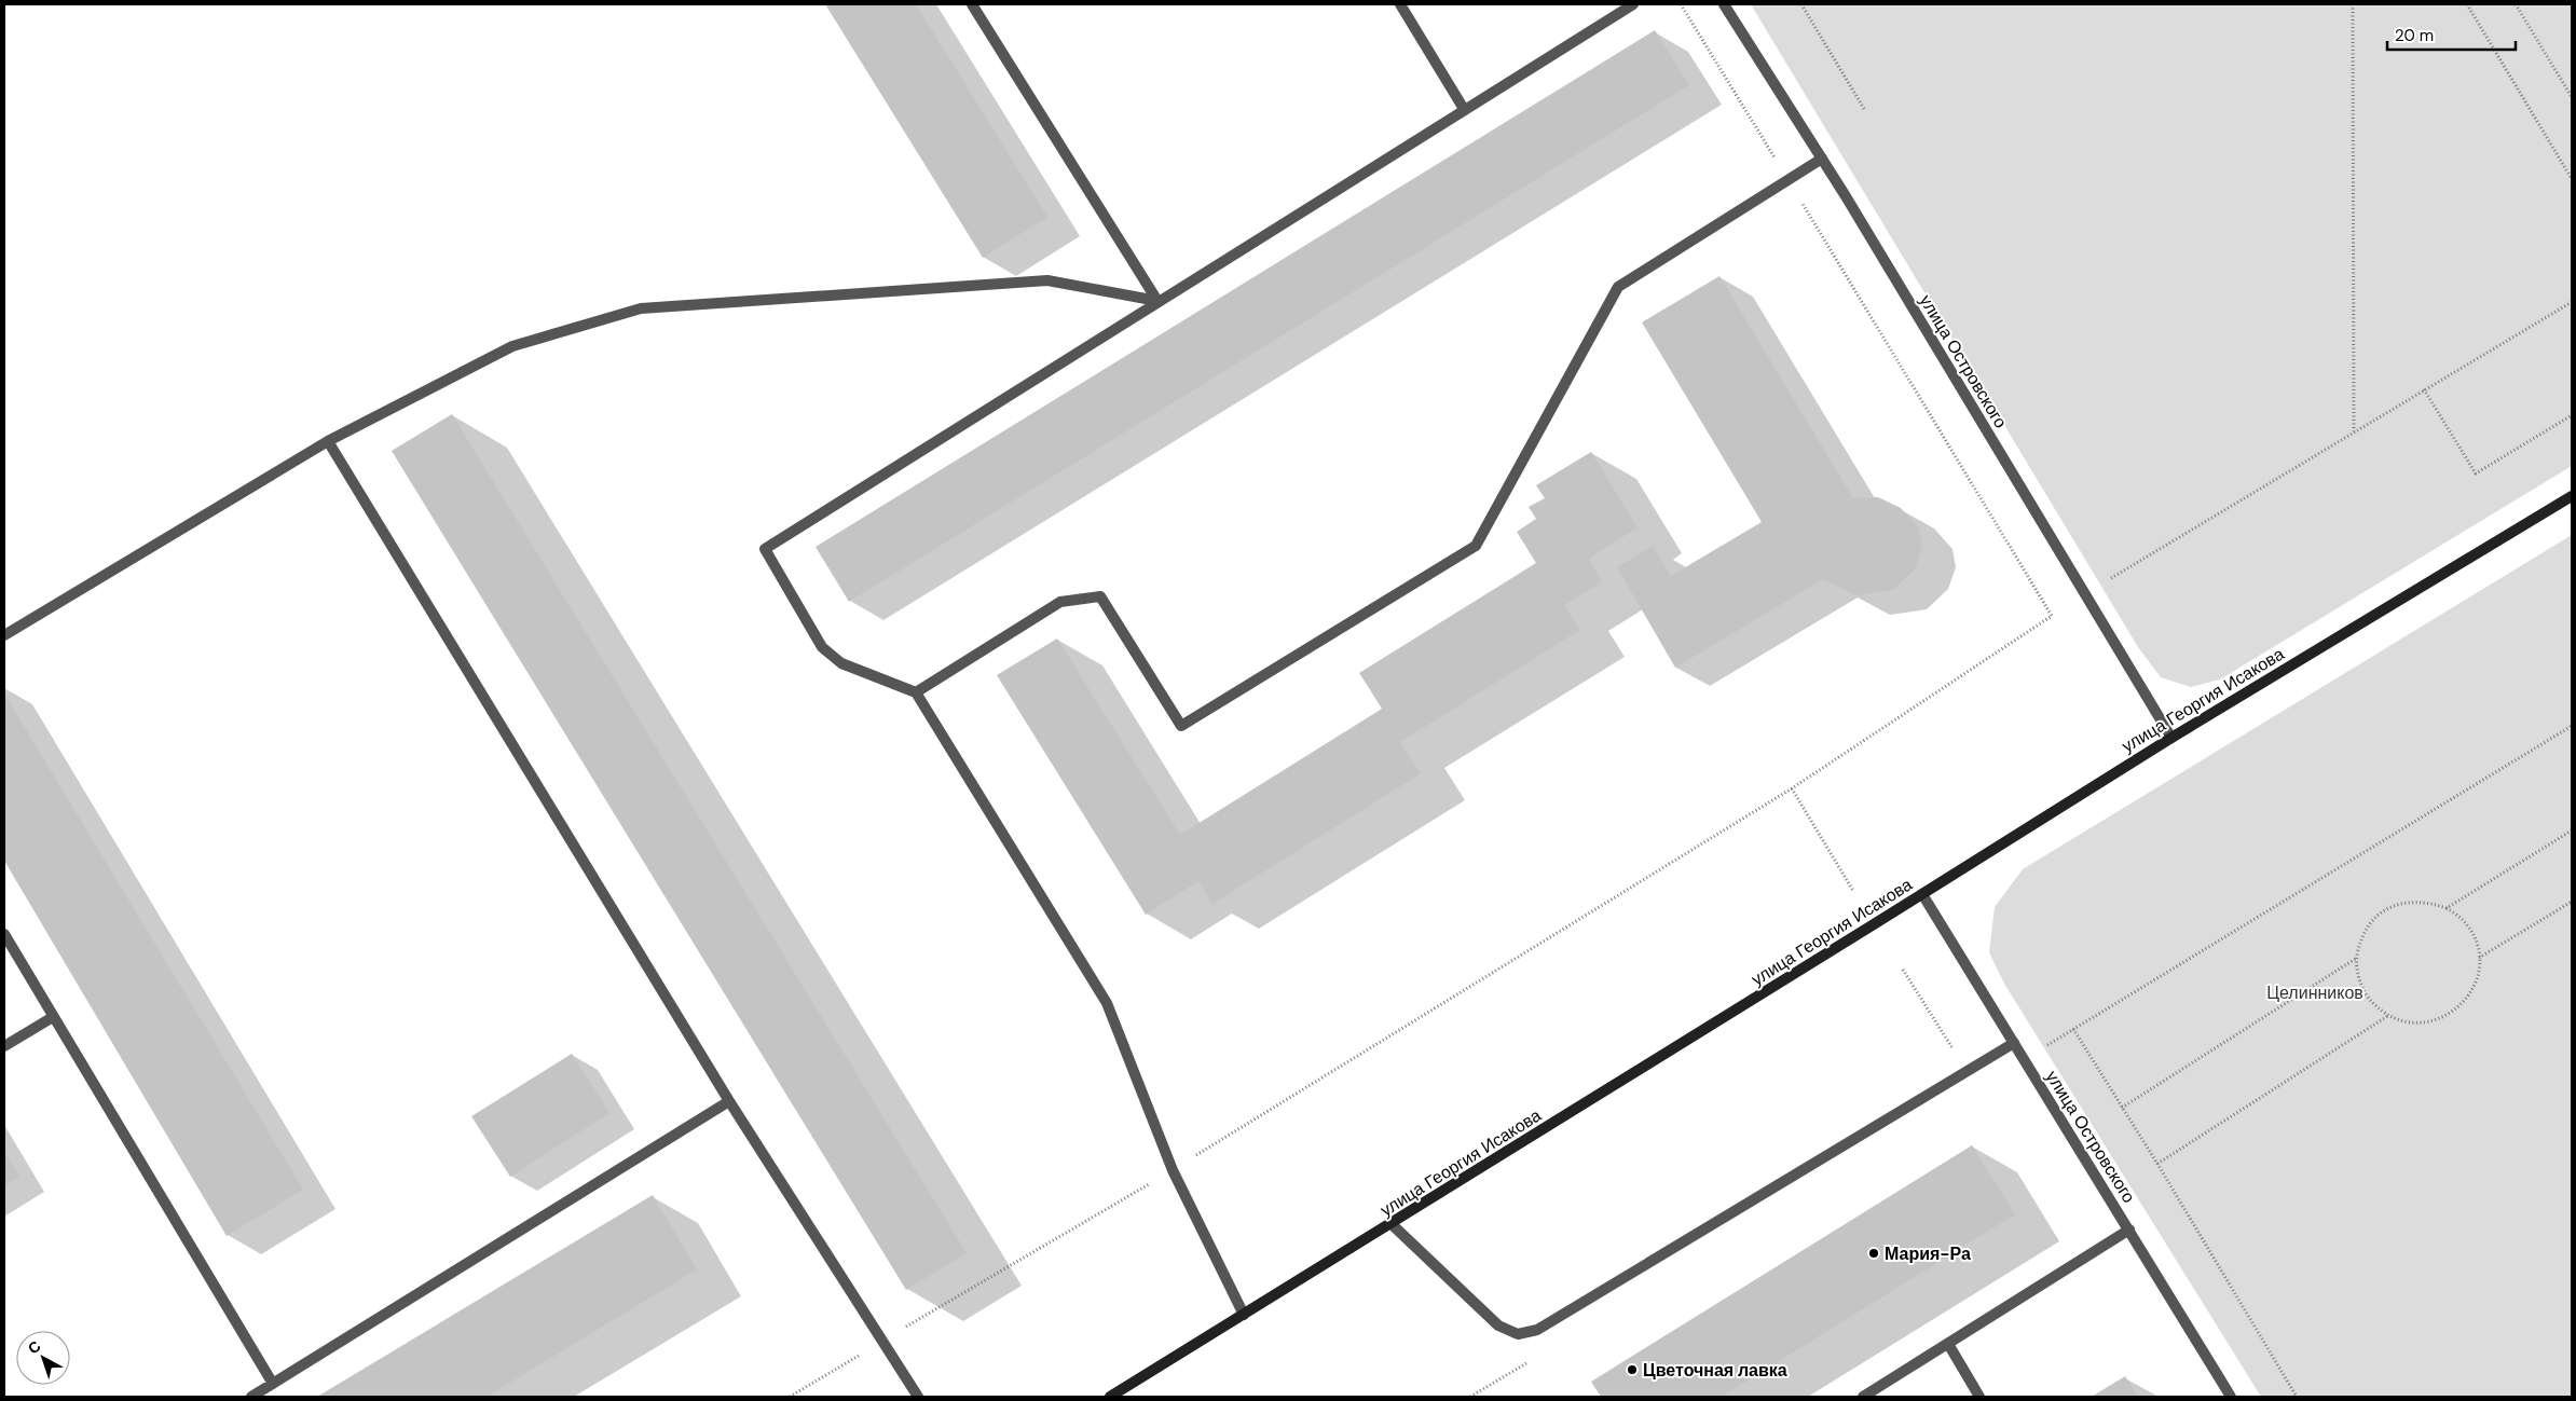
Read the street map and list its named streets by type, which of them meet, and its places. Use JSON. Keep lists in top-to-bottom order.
{
  "streets": {
    "street": ["улица Островского", "улица Георгия Исакова"]
  },
  "crossings": [
    ["улица Островского", "улица Георгия Исакова"]
  ],
  "parks": ["Целинников"],
  "places": ["Мария-Ра", "Цветочная лавка"],
  "scale_bar": "20 m",
  "north": "top left"
}
